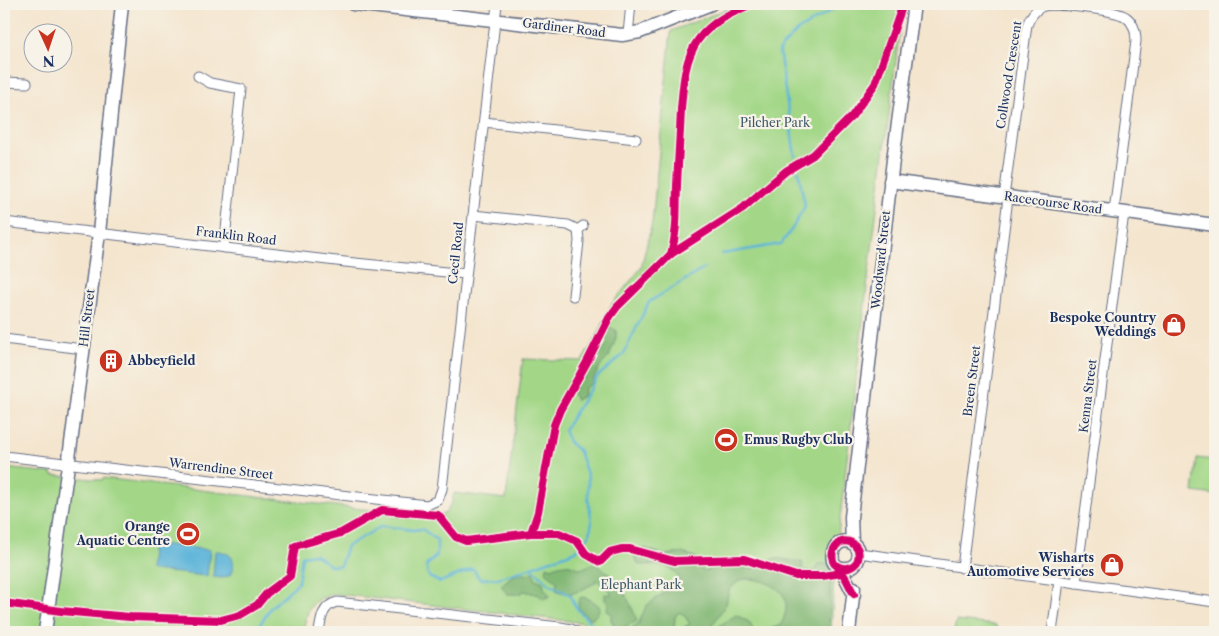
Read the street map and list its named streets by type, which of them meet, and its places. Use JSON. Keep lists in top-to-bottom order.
{
  "streets": {
    "street": [
      "Gardiner Road",
      "Collwood Crescent",
      "Racecourse Road",
      "Franklin Road",
      "Cecil Road",
      "Woodward Street",
      "Hill Street",
      "Breen Street",
      "Kenna Street",
      "Warrendine Street"
    ]
  },
  "crossings": [
    ["Gardiner Road", "Cecil Road"],
    ["Collwood Crescent", "Racecourse Road"],
    ["Collwood Crescent", "Breen Street"],
    ["Collwood Crescent", "Kenna Street"],
    ["Racecourse Road", "Woodward Street"],
    ["Racecourse Road", "Breen Street"],
    ["Racecourse Road", "Kenna Street"],
    ["Franklin Road", "Cecil Road"],
    ["Franklin Road", "Hill Street"],
    ["Cecil Road", "Warrendine Street"],
    ["Hill Street", "Warrendine Street"]
  ],
  "parks": ["Pilcher Park", "Elephant Park"],
  "places": {
    "shop": ["Bespoke Country Weddings", "Wisharts Automotive Services"],
    "building": ["Abbeyfield"],
    "sports": ["Emus Rugby Club", "Orange Aquatic Centre"]
  },
  "north": "bottom"
}
